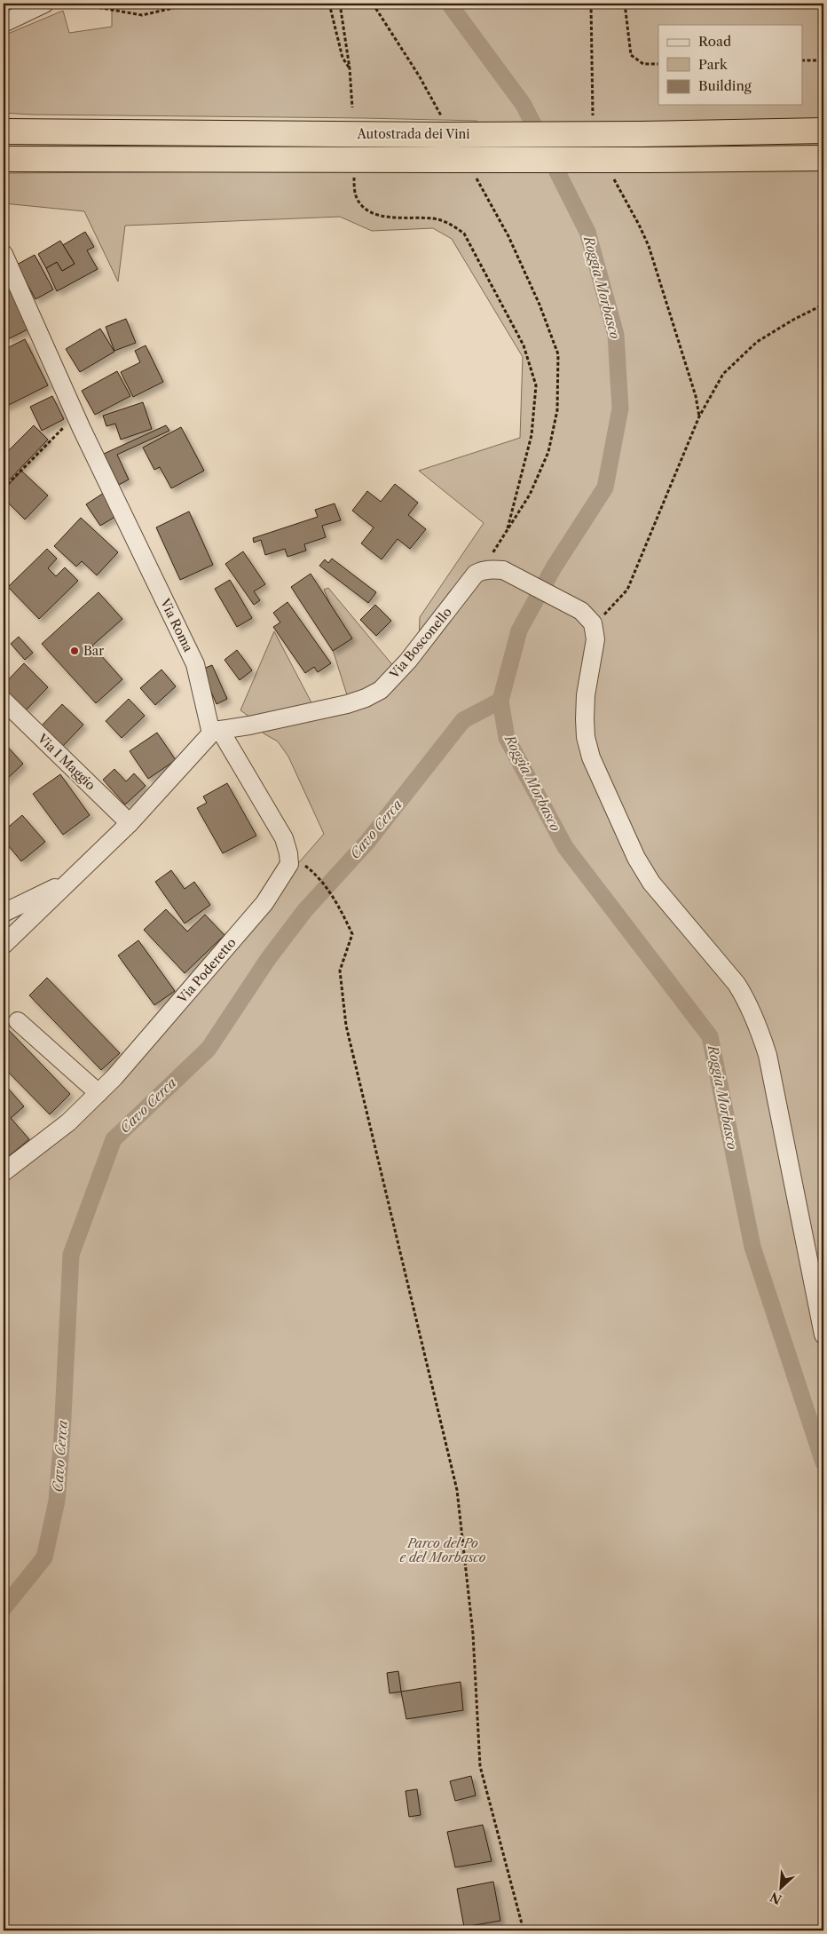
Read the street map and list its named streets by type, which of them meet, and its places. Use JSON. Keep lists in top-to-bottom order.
{
  "streets": {
    "highway": ["Autostrada dei Vini"],
    "street": [
      "Via Roma",
      "Via Bosconello",
      "Via I Maggio",
      "Via Poderetto"
    ]
  },
  "crossings": [
    ["Via Roma", "Via Bosconello"],
    ["Via Roma", "Via Poderetto"],
    ["Via Bosconello", "Via Poderetto"]
  ],
  "water": ["Roggia Morbasco", "Cavo Cerca"],
  "parks": ["Parco del Po e del Morbasco"],
  "places": ["Bar"],
  "legend": ["Road", "Park", "Building"],
  "north": "bottom left"
}
